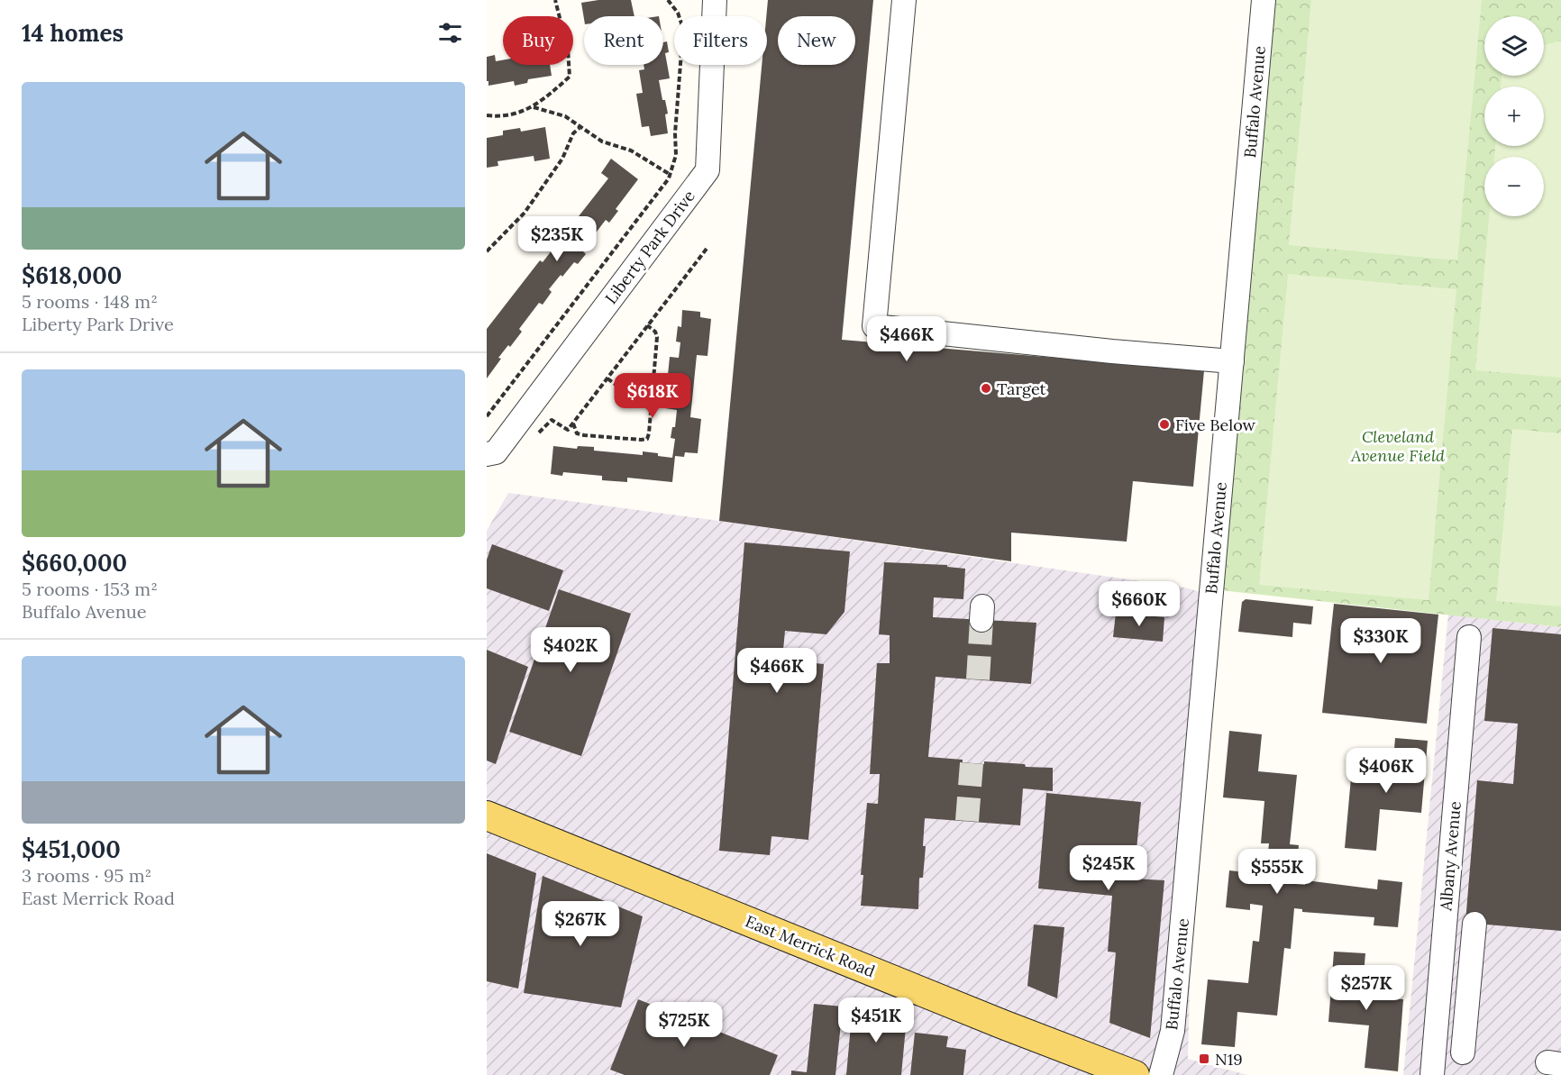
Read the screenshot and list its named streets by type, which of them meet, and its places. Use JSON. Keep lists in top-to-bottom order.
{
  "streets": {
    "main road": ["East Merrick Road"],
    "street": ["Buffalo Avenue", "Liberty Park Drive", "Albany Avenue"]
  },
  "parks": ["Cleveland Avenue Field"],
  "places": {
    "other": ["Target", "Five Below"],
    "transit": ["N19"]
  },
  "page": {
    "heading": "14 homes",
    "map_buttons": ["+", "−"],
    "chip": [
      "Buy",
      "Rent",
      "Filters",
      "New"
    ],
    "list": [
      {
        "name": "$618,000",
        "note": "5 rooms · 148 m² · Liberty Park Drive"
      },
      {
        "name": "$660,000",
        "note": "5 rooms · 153 m² · Buffalo Avenue"
      },
      {
        "name": "$451,000",
        "note": "3 rooms · 95 m² · East Merrick Road"
      }
    ],
    "price": [
      "$235K",
      "$466K",
      "$618K",
      "$660K",
      "$330K",
      "$402K",
      "$466K",
      "$406K",
      "$245K",
      "$555K",
      "$267K",
      "$257K",
      "$451K",
      "$725K"
    ]
  }
}
